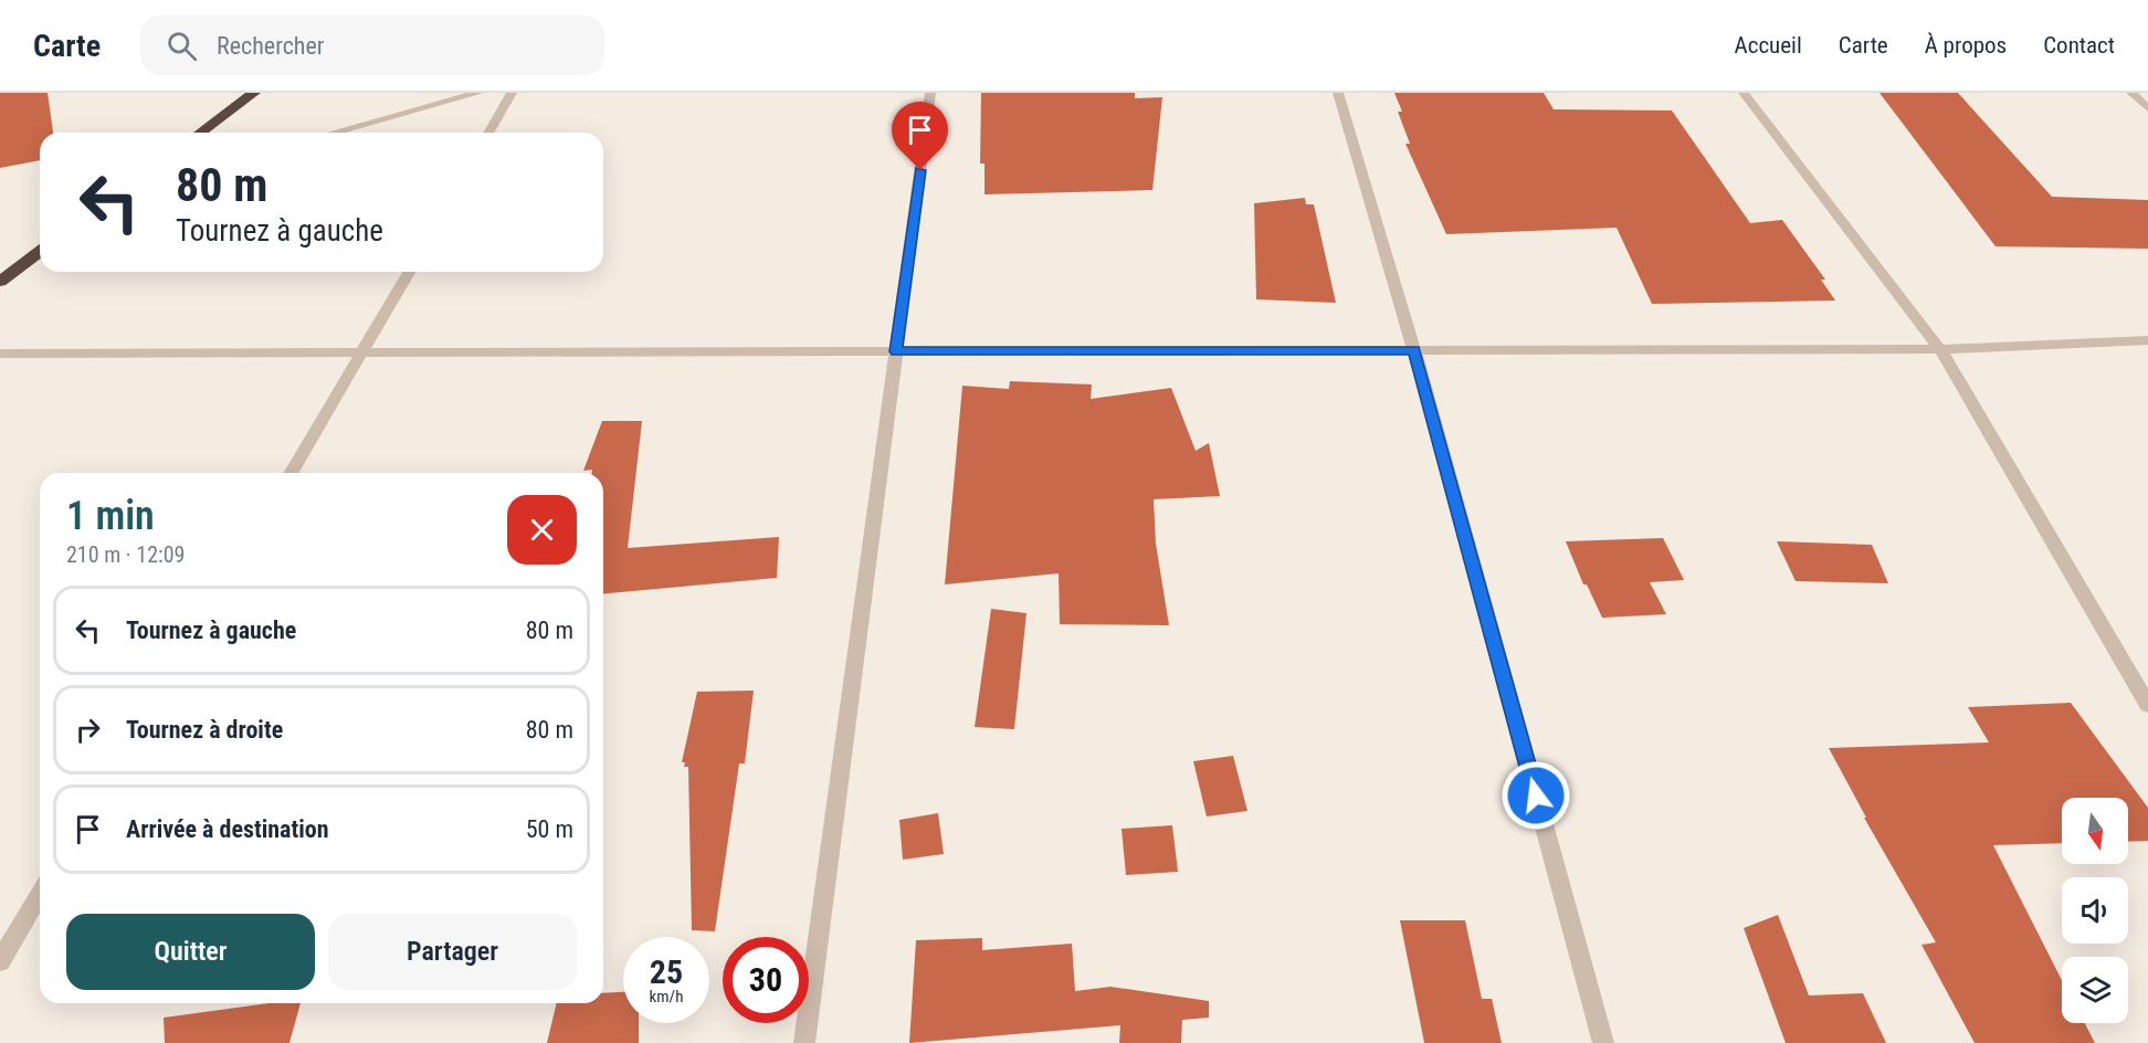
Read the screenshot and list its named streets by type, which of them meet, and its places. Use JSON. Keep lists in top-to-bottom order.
{
  "north": "bottom",
  "page": {
    "header": "Carte",
    "search": "Rechercher",
    "nav": [
      "Accueil",
      "Carte",
      "À propos",
      "Contact"
    ],
    "turn": ["80 m", "Tournez à gauche"],
    "heading": ["1 min", "210 m · 12:09"],
    "list": [
      {
        "name": "Tournez à gauche",
        "value": "80 m"
      },
      {
        "name": "Tournez à droite",
        "value": "80 m"
      },
      {
        "name": "Arrivée à destination",
        "value": "50 m"
      }
    ],
    "buttons": ["Quitter", "Partager"],
    "speed": "25 km/h",
    "limit": "30"
  }
}
